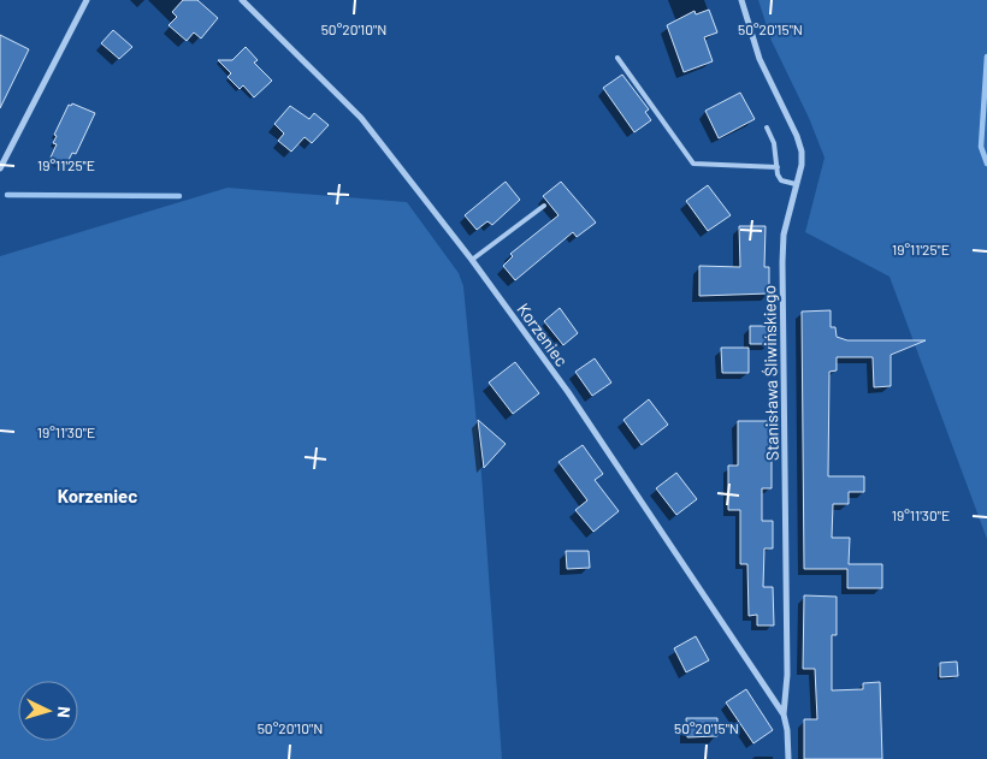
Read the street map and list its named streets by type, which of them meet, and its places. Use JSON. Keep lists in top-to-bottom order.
{
  "streets": {
    "street": ["Korzeniec", "Stanisława Śliwińskiego"]
  },
  "crossings": [
    ["Korzeniec", "Stanisława Śliwińskiego"]
  ],
  "districts": ["Korzeniec"],
  "north": "right",
  "coordinates": [
    "50°20'10\"N",
    "50°20'15\"N",
    "19°11'25\"E",
    "19°11'30\"E"
  ]
}
